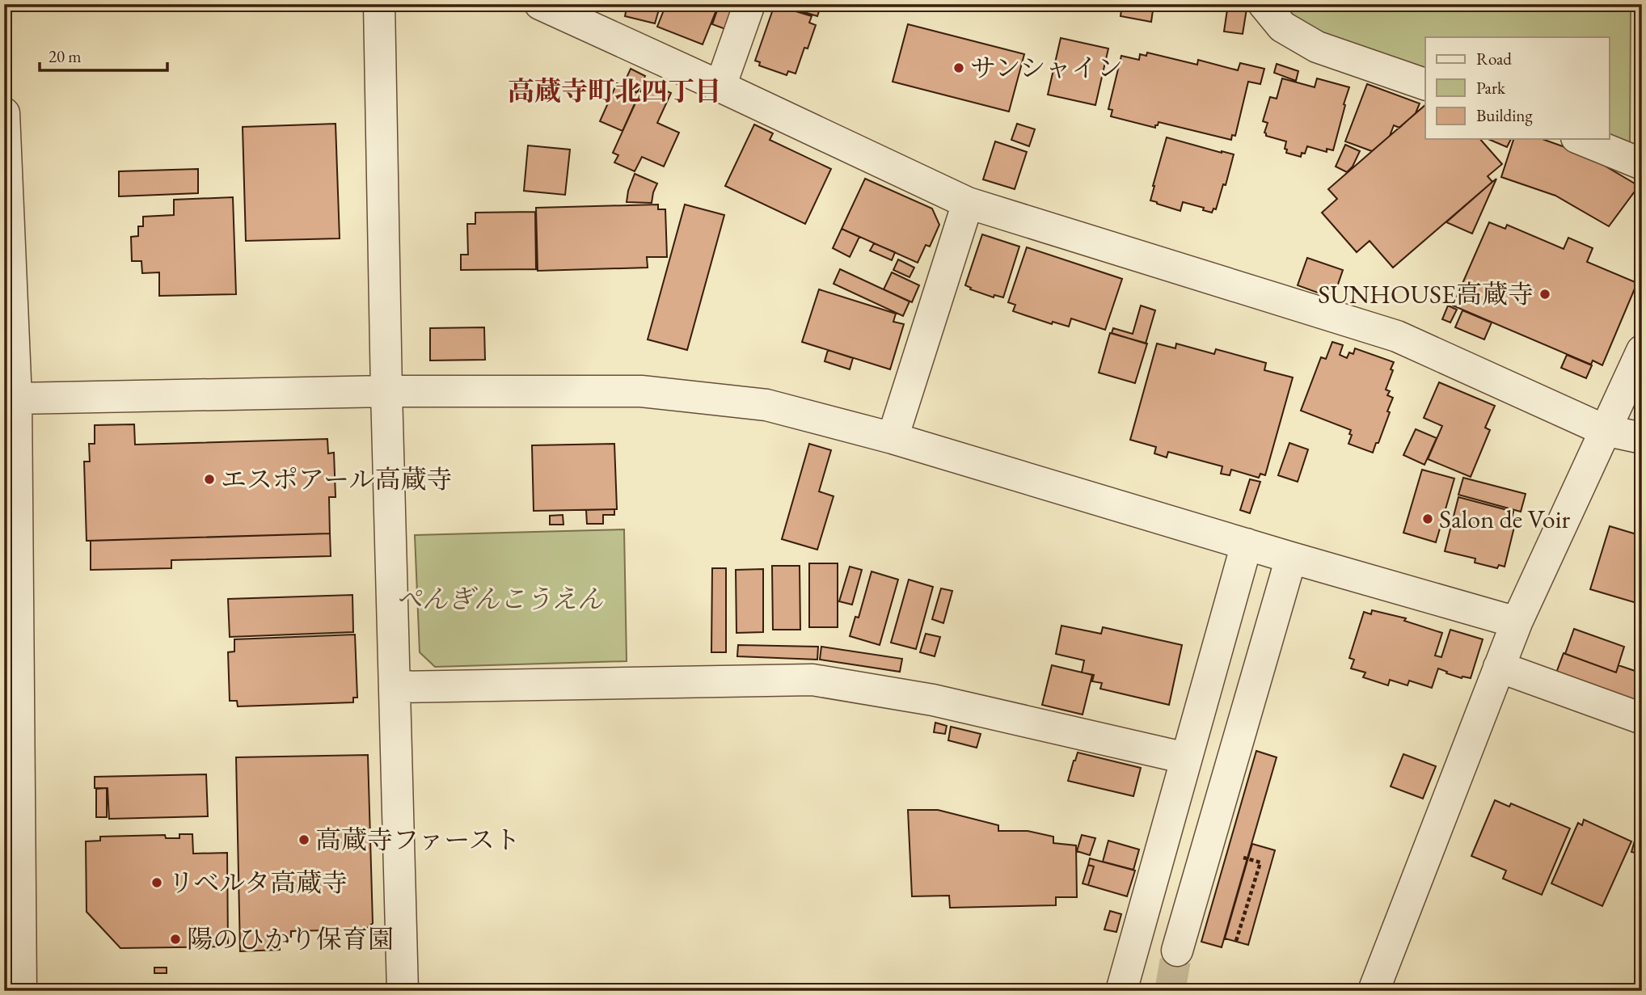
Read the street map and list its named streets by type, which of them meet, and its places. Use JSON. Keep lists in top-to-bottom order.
{
  "districts": ["高蔵寺町北四丁目"],
  "parks": ["ぺんぎんこうえん"],
  "places": [
    "サンシャイン",
    "SUNHOUSE高蔵寺",
    "エスポアール高蔵寺",
    "Salon de Voir",
    "高蔵寺ファースト",
    "リベルタ高蔵寺",
    "陽のひかり保育園"
  ],
  "legend": ["Road", "Park", "Building"],
  "scale_bar": "20 m"
}
